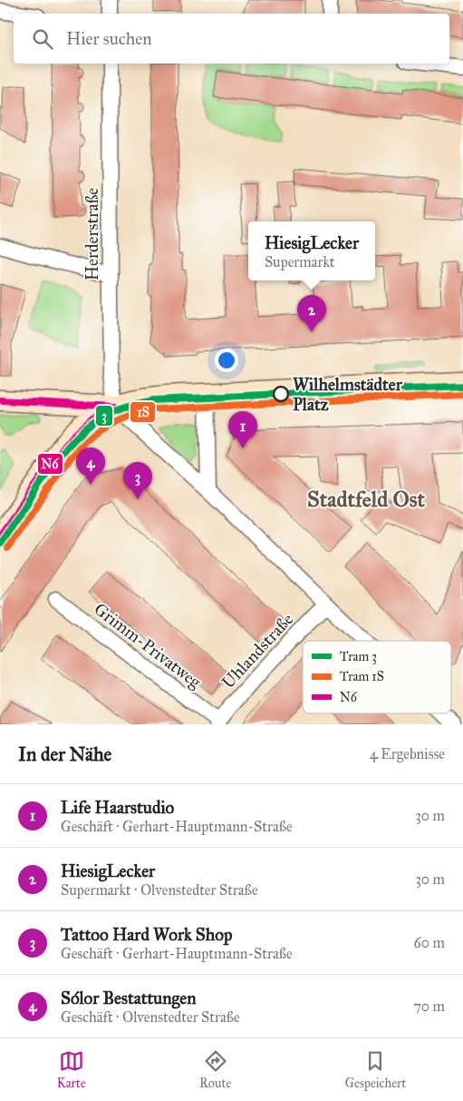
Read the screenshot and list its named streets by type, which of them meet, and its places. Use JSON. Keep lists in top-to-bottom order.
{
  "streets": {
    "street": ["Herderstraße", "Grimm-Privatweg", "Uhlandstraße"]
  },
  "crossings": [
    ["Grimm-Privatweg", "Uhlandstraße"]
  ],
  "districts": ["Stadtfeld Ost"],
  "places": ["Wilhelmstädter Platz"],
  "lines": ["tram line 3", "tram line 1S", "transit line N6"],
  "legend": ["Tram 3", "Tram 1S", "N6"],
  "page": {
    "search": "Hier suchen",
    "popup": ["HiesigLecker", "Supermarkt"],
    "pins": [
      "2",
      "1",
      "4",
      "3"
    ],
    "heading": ["In der Nähe", "4 Ergebnisse"],
    "list": [
      {
        "mark": "1",
        "name": "Life Haarstudio",
        "note": "Geschäft · Gerhart-Hauptmann-Straße",
        "value": "30 m"
      },
      {
        "mark": "2",
        "name": "HiesigLecker",
        "note": "Supermarkt · Olvenstedter Straße",
        "value": "30 m"
      },
      {
        "mark": "3",
        "name": "Tattoo Hard Work Shop",
        "note": "Geschäft · Gerhart-Hauptmann-Straße",
        "value": "60 m"
      },
      {
        "mark": "4",
        "name": "Sólor Bestattungen",
        "note": "Geschäft · Olvenstedter Straße",
        "value": "70 m"
      }
    ],
    "nav": ["Karte", "Route", "Gespeichert"]
  }
}
